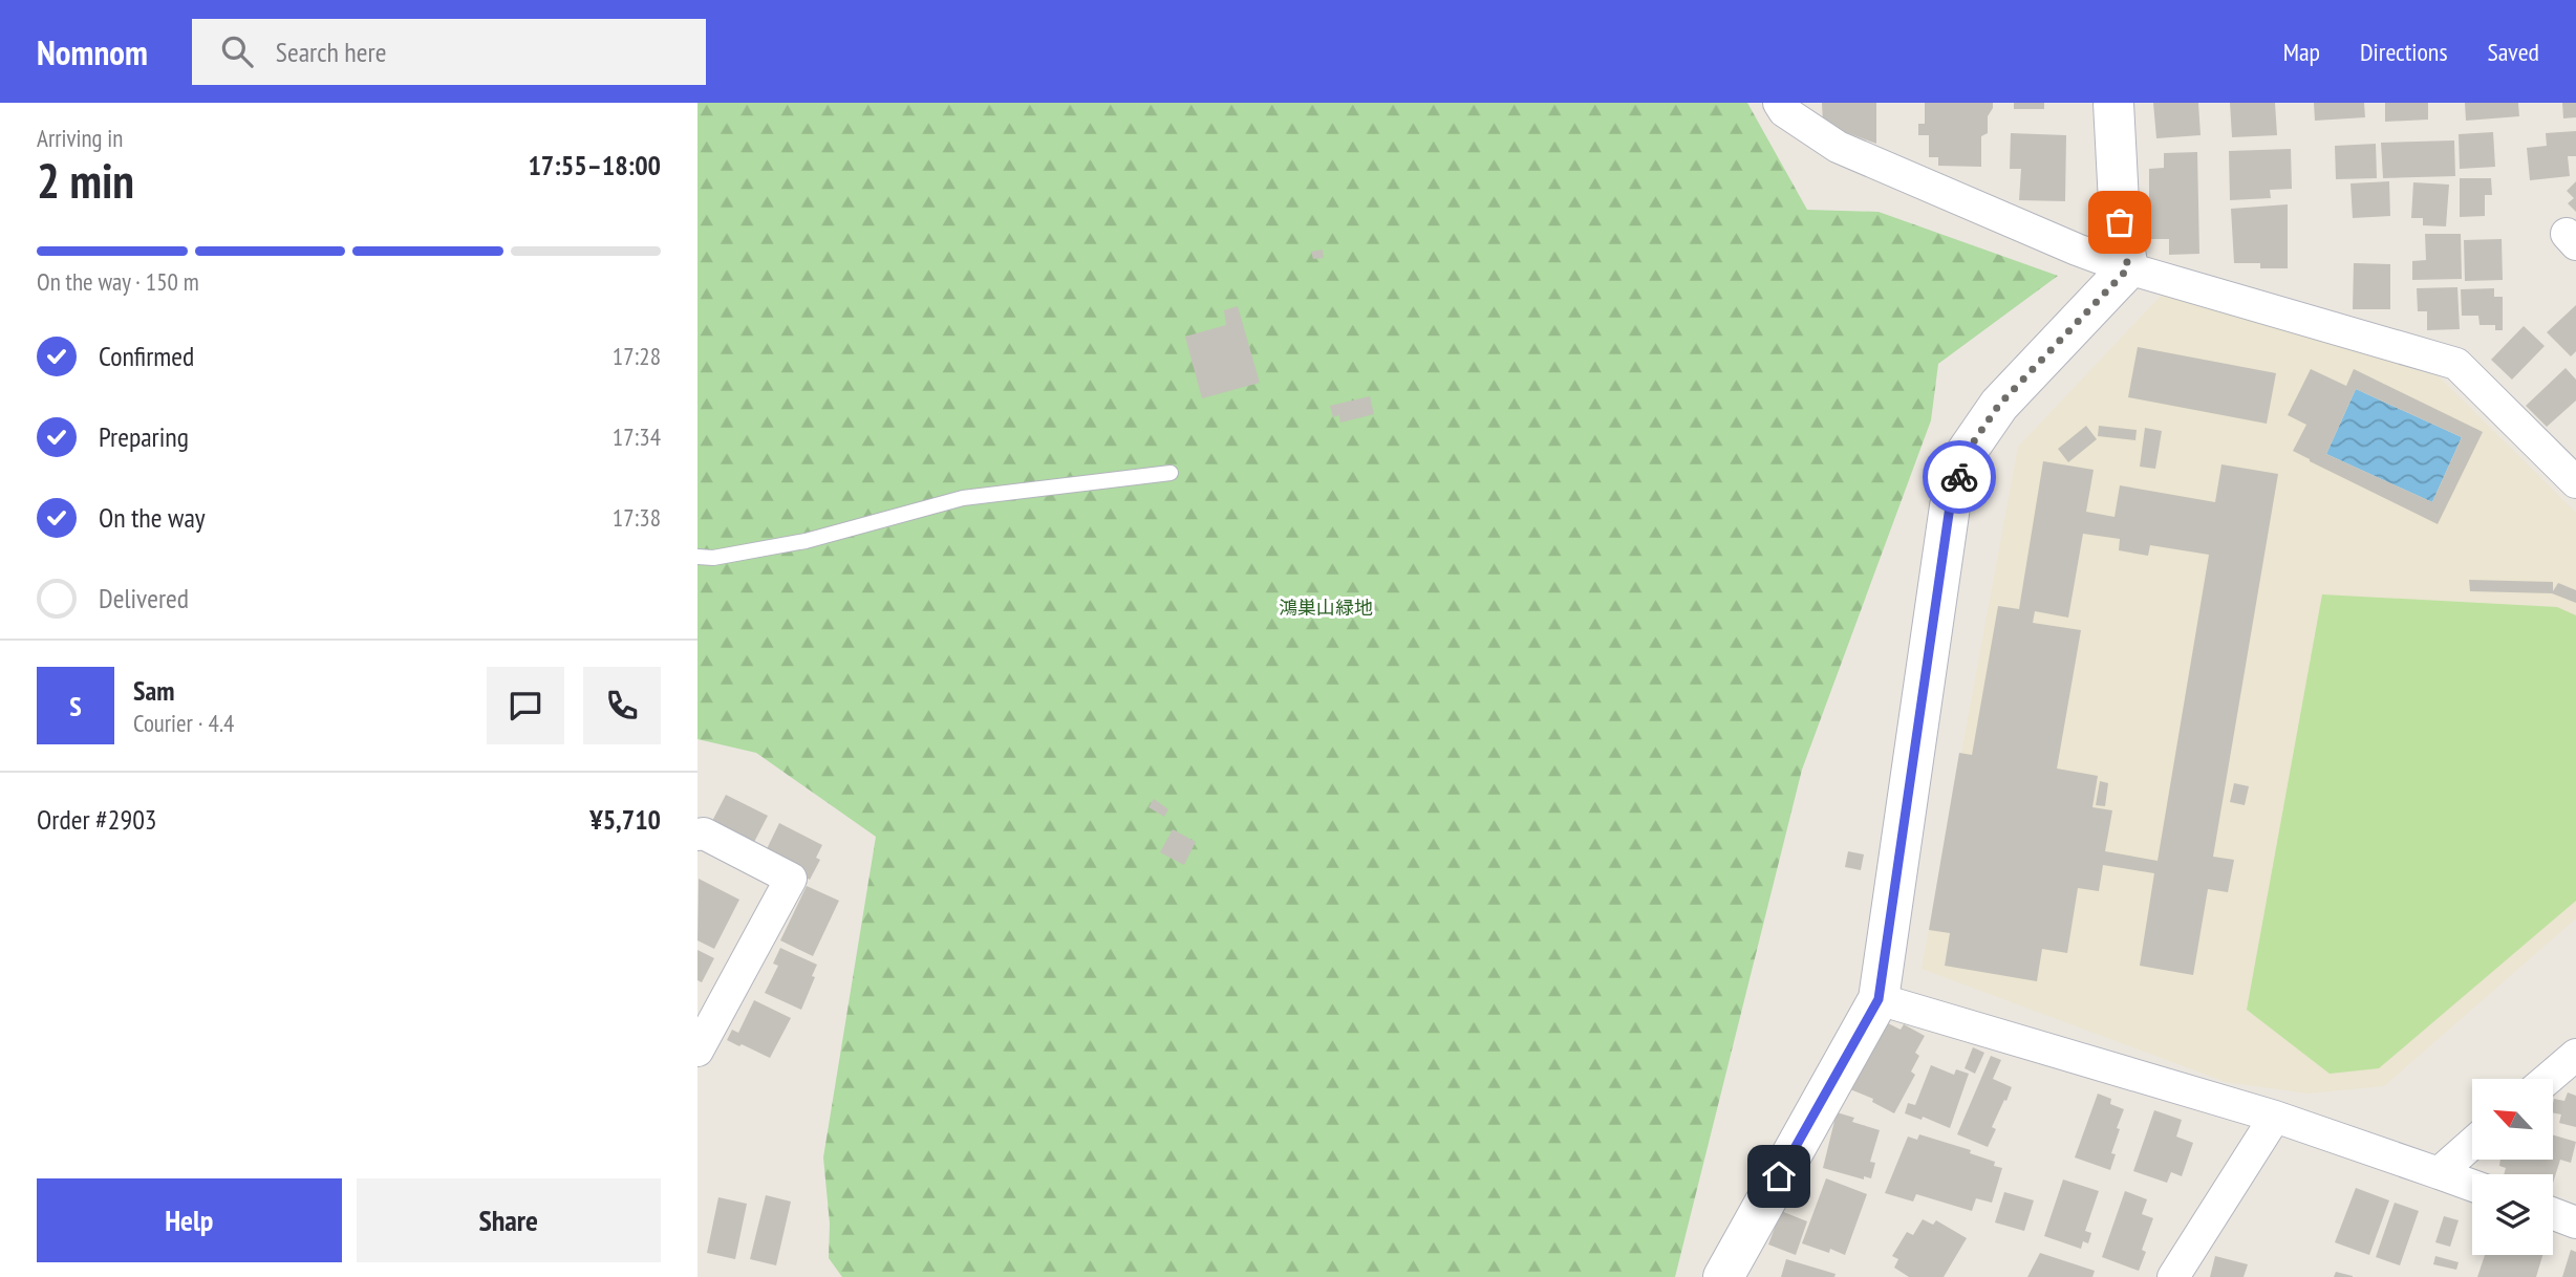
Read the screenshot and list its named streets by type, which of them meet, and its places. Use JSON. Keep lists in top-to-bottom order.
{
  "parks": ["鴻巣山緑地"],
  "north": "top left",
  "page": {
    "header": "Nomnom",
    "search": "Search here",
    "nav": ["Map", "Directions", "Saved"],
    "heading": ["2 min", "Arriving in", "17:55–18:00"],
    "panel": [
      "Sam",
      "Courier · 4.4",
      "Order #2903",
      "¥5,710"
    ],
    "bar": "On the way · 150 m",
    "list": [
      ["Confirmed", "17:28"],
      ["Preparing", "17:34"],
      ["On the way", "17:38"],
      "Delivered"
    ],
    "round": "S",
    "buttons": ["Help", "Share"]
  }
}
